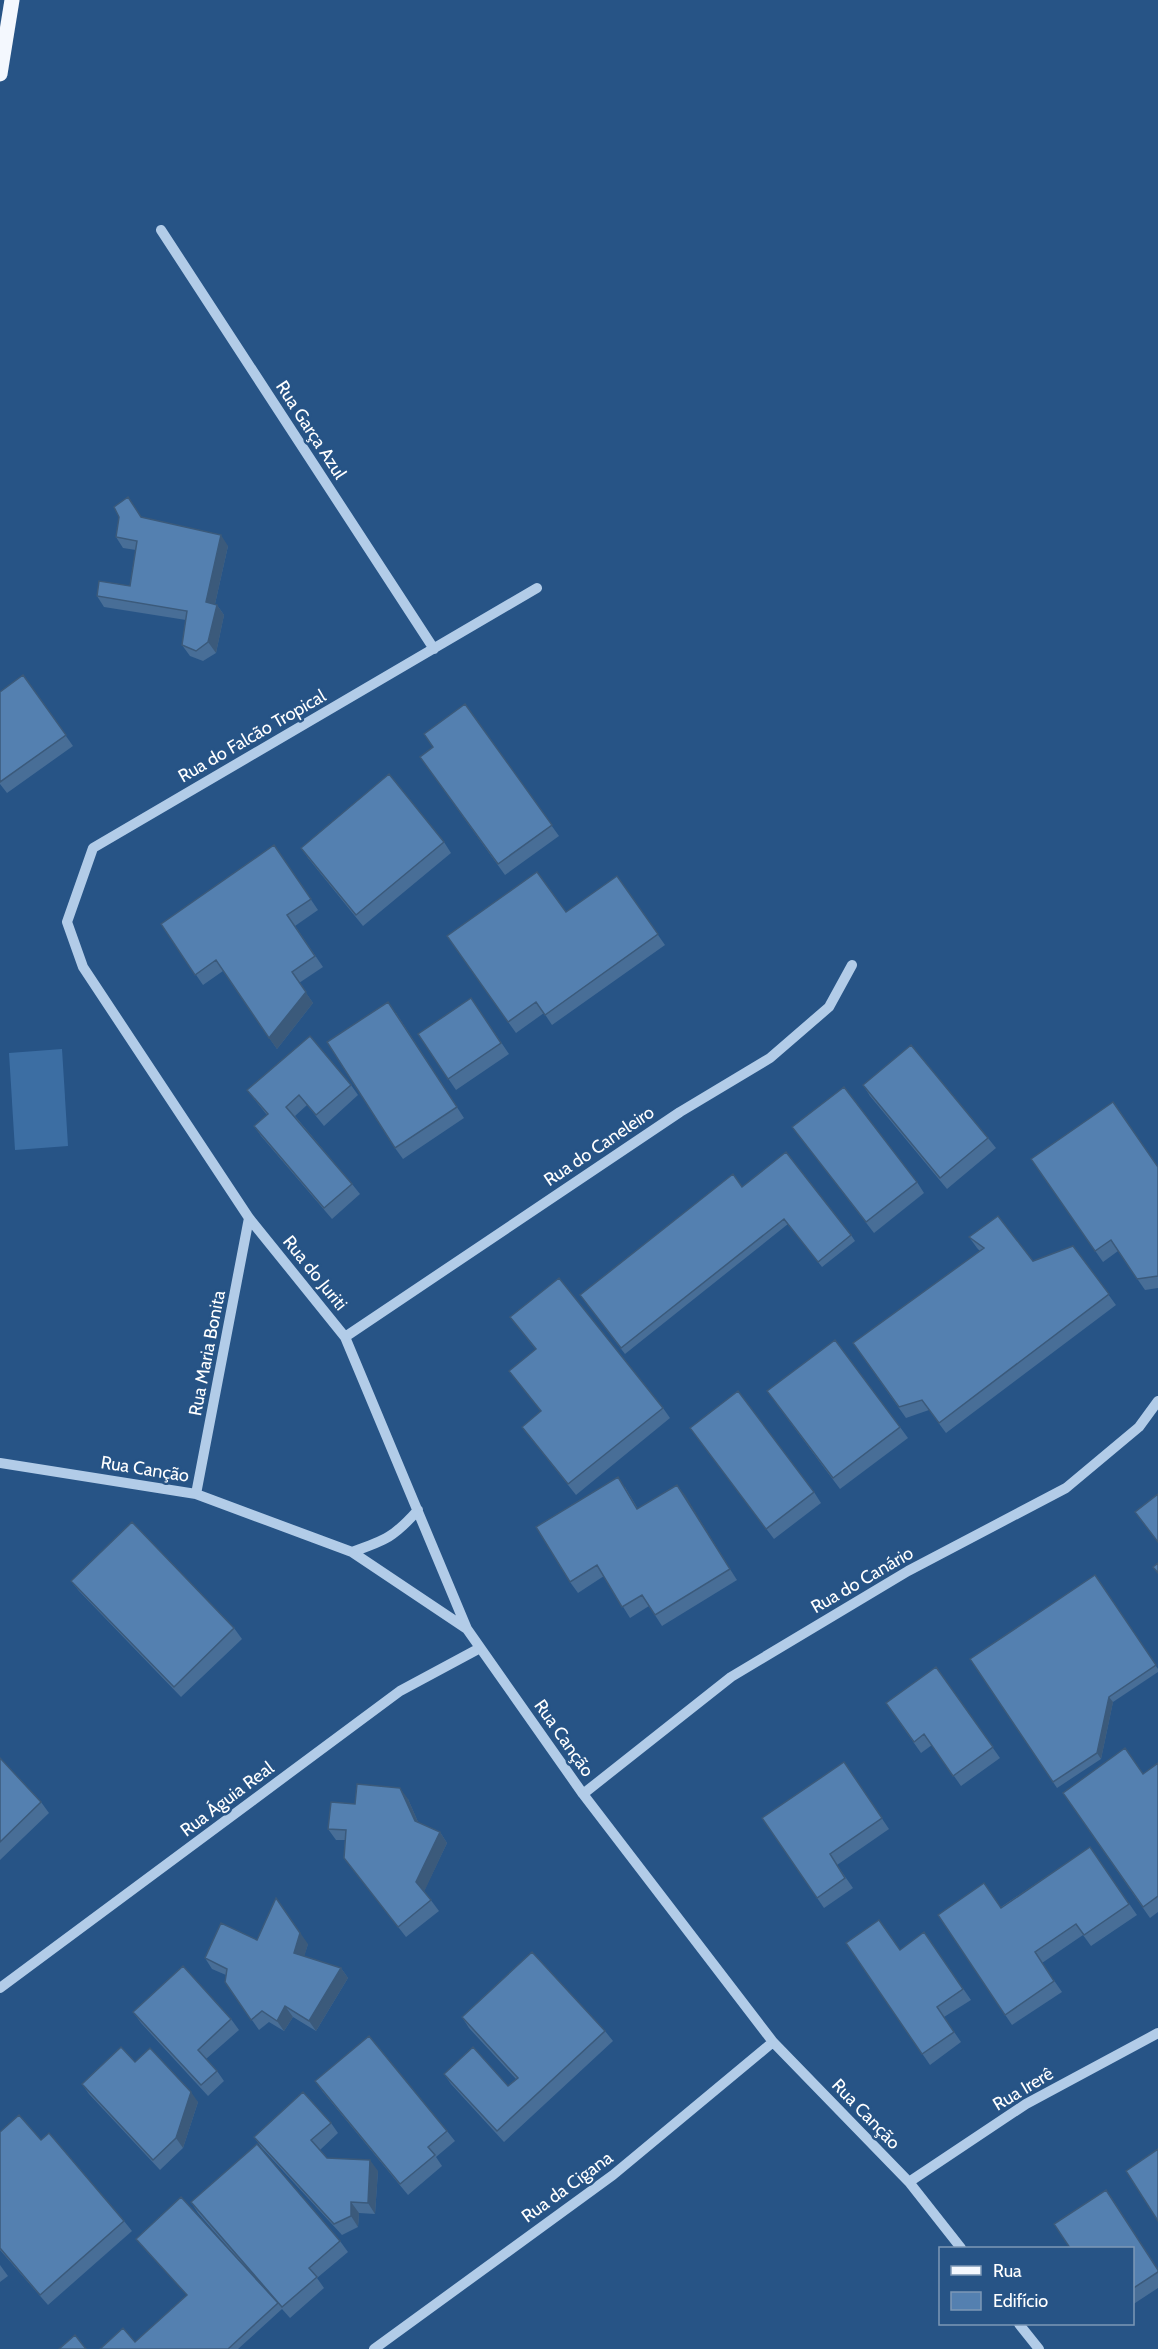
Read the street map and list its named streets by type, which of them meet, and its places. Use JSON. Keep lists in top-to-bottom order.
{
  "streets": {
    "street": [
      "Rua Garça Azul",
      "Rua do Falcão Tropical",
      "Rua do Caneleiro",
      "Rua do Juriti",
      "Rua Maria Bonita",
      "Rua Canção",
      "Rua do Canário",
      "Rua Águia Real",
      "Rua Irerê",
      "Rua da Cigana"
    ]
  },
  "crossings": [
    ["Rua Garça Azul", "Rua do Falcão Tropical"],
    ["Rua do Falcão Tropical", "Rua do Juriti"],
    ["Rua do Caneleiro", "Rua do Juriti"],
    ["Rua do Juriti", "Rua Maria Bonita"],
    ["Rua do Juriti", "Rua Canção"],
    ["Rua Maria Bonita", "Rua Canção"],
    ["Rua Canção", "Rua do Canário"],
    ["Rua Canção", "Rua Águia Real"],
    ["Rua Canção", "Rua Irerê"],
    ["Rua Canção", "Rua da Cigana"]
  ],
  "legend": ["Rua", "Edifício"]
}
